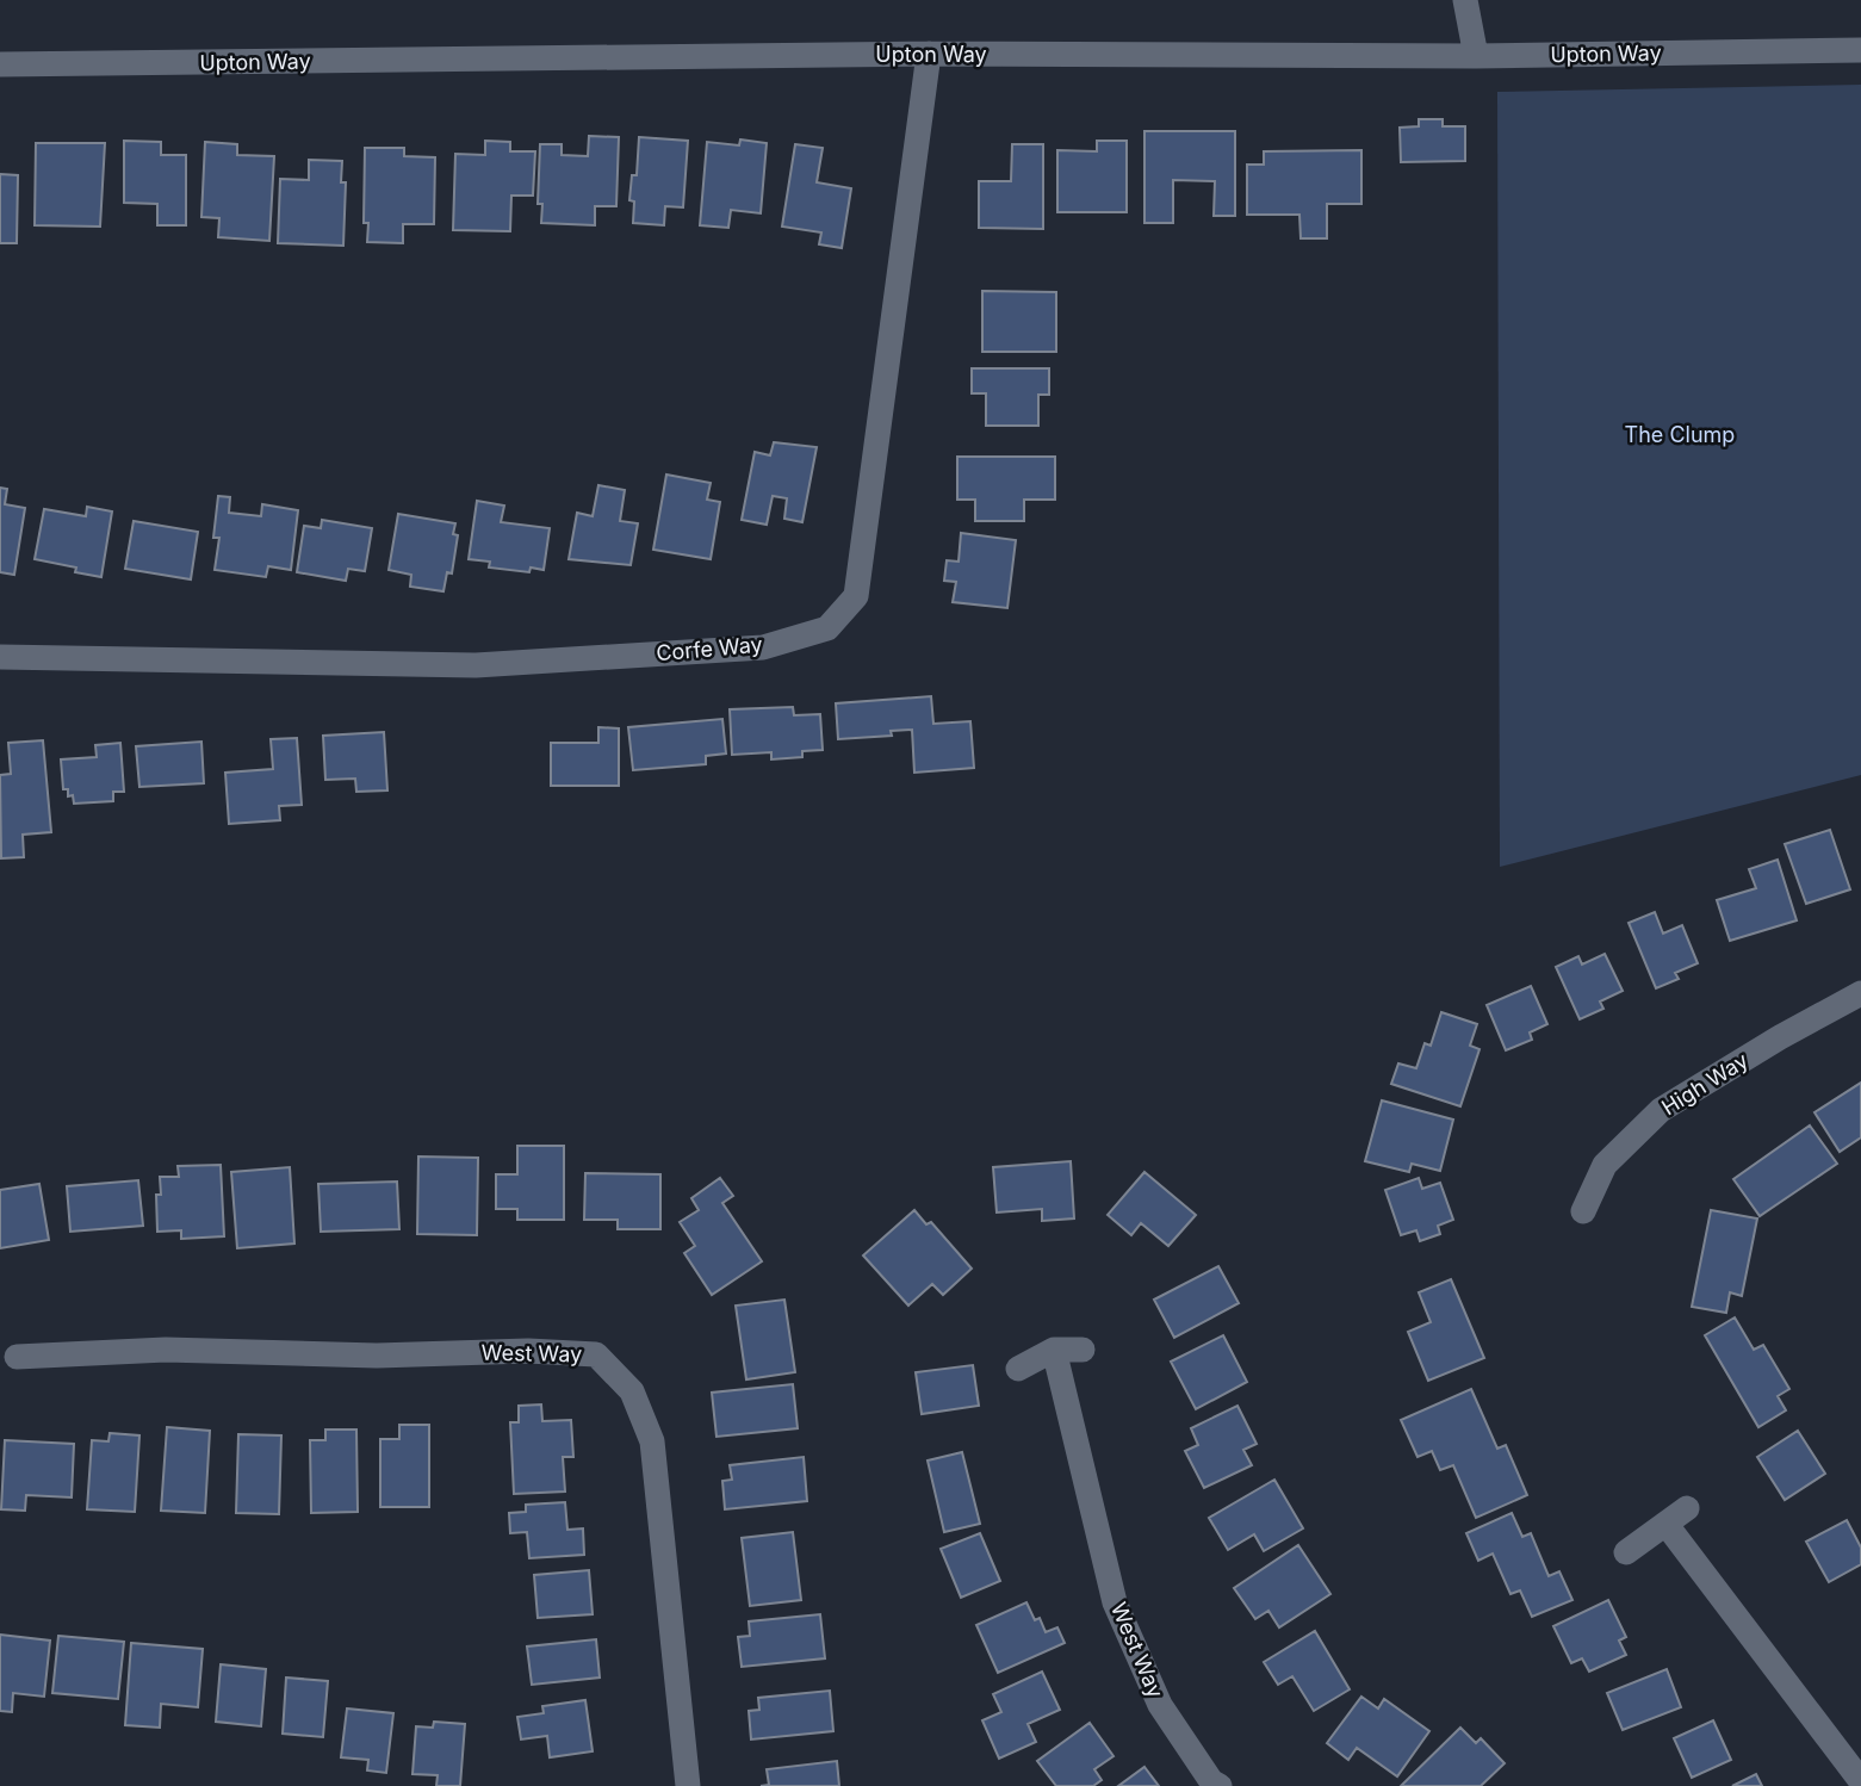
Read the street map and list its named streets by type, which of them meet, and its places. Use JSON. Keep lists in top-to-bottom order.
{
  "streets": {
    "street": [
      "Upton Way",
      "Corfe Way",
      "High Way",
      "West Way"
    ]
  },
  "crossings": [
    ["Upton Way", "Corfe Way"]
  ],
  "parks": ["The Clump"]
}
